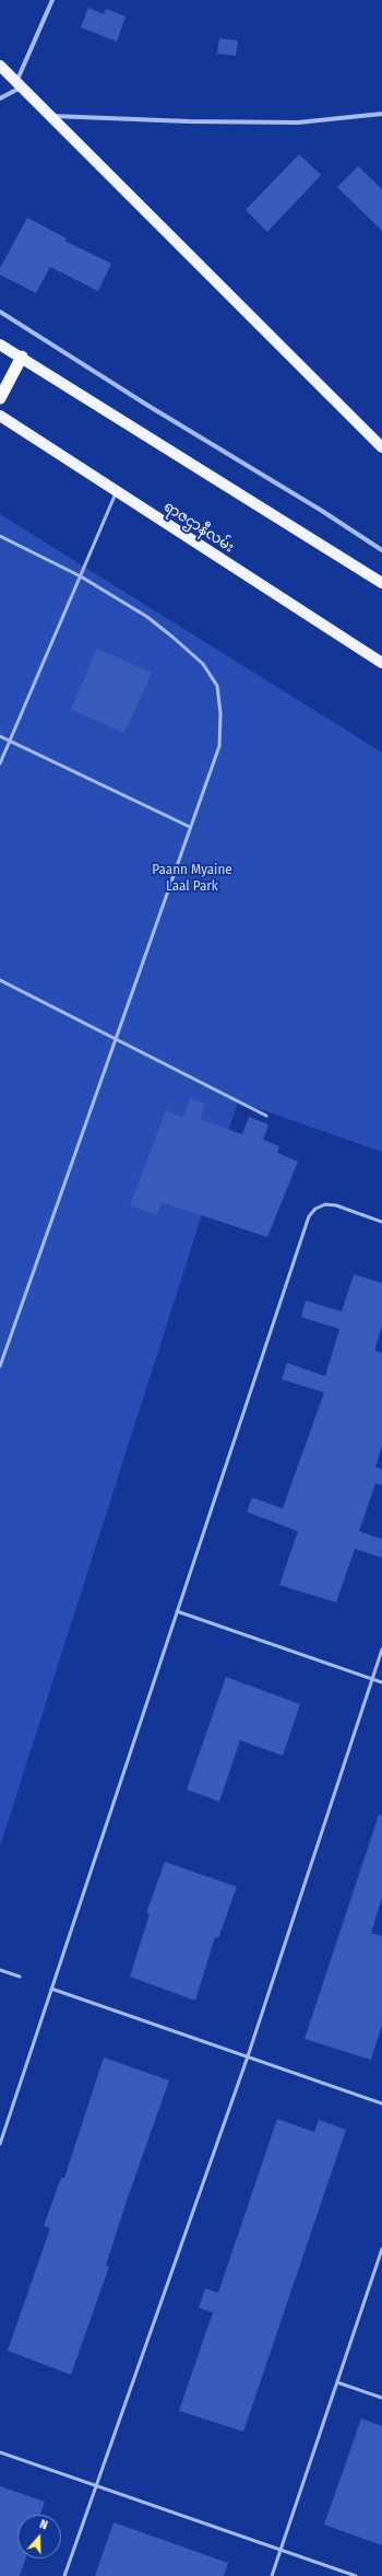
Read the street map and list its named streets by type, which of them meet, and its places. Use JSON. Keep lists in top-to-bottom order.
{
  "streets": {
    "main road": ["ရာဇဌာနီလမ်း"]
  },
  "parks": ["Paann Myaine Laal Park"],
  "north": "top"
}
